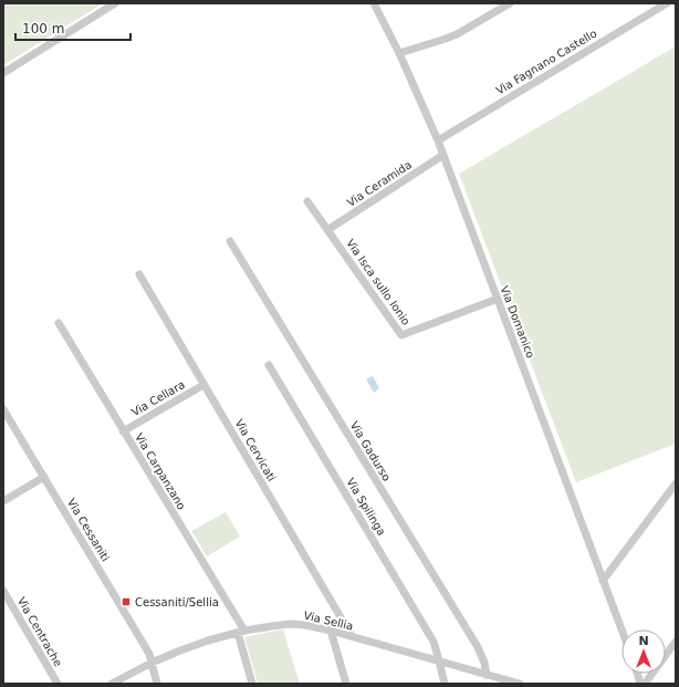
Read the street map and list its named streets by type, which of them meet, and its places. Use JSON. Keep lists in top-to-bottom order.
{
  "streets": {
    "street": [
      "Via Fagnano Castello",
      "Via Ceramida",
      "Via Isca sullo Ionio",
      "Via Domanico",
      "Via Cellara",
      "Via Cervicati",
      "Via Gadurso",
      "Via Carpanzano",
      "Via Spilinga",
      "Via Cessaniti",
      "Via Sellia",
      "Via Centrache"
    ]
  },
  "crossings": [
    ["Via Fagnano Castello", "Via Domanico"],
    ["Via Ceramida", "Via Isca sullo Ionio"],
    ["Via Ceramida", "Via Domanico"],
    ["Via Isca sullo Ionio", "Via Domanico"],
    ["Via Cellara", "Via Cervicati"],
    ["Via Cellara", "Via Carpanzano"],
    ["Via Cervicati", "Via Sellia"],
    ["Via Gadurso", "Via Sellia"],
    ["Via Carpanzano", "Via Sellia"],
    ["Via Spilinga", "Via Sellia"],
    ["Via Cessaniti", "Via Sellia"]
  ],
  "places": {
    "transit": ["Cessaniti/Sellia"]
  },
  "scale_bar": "100 m",
  "north": "top"
}
